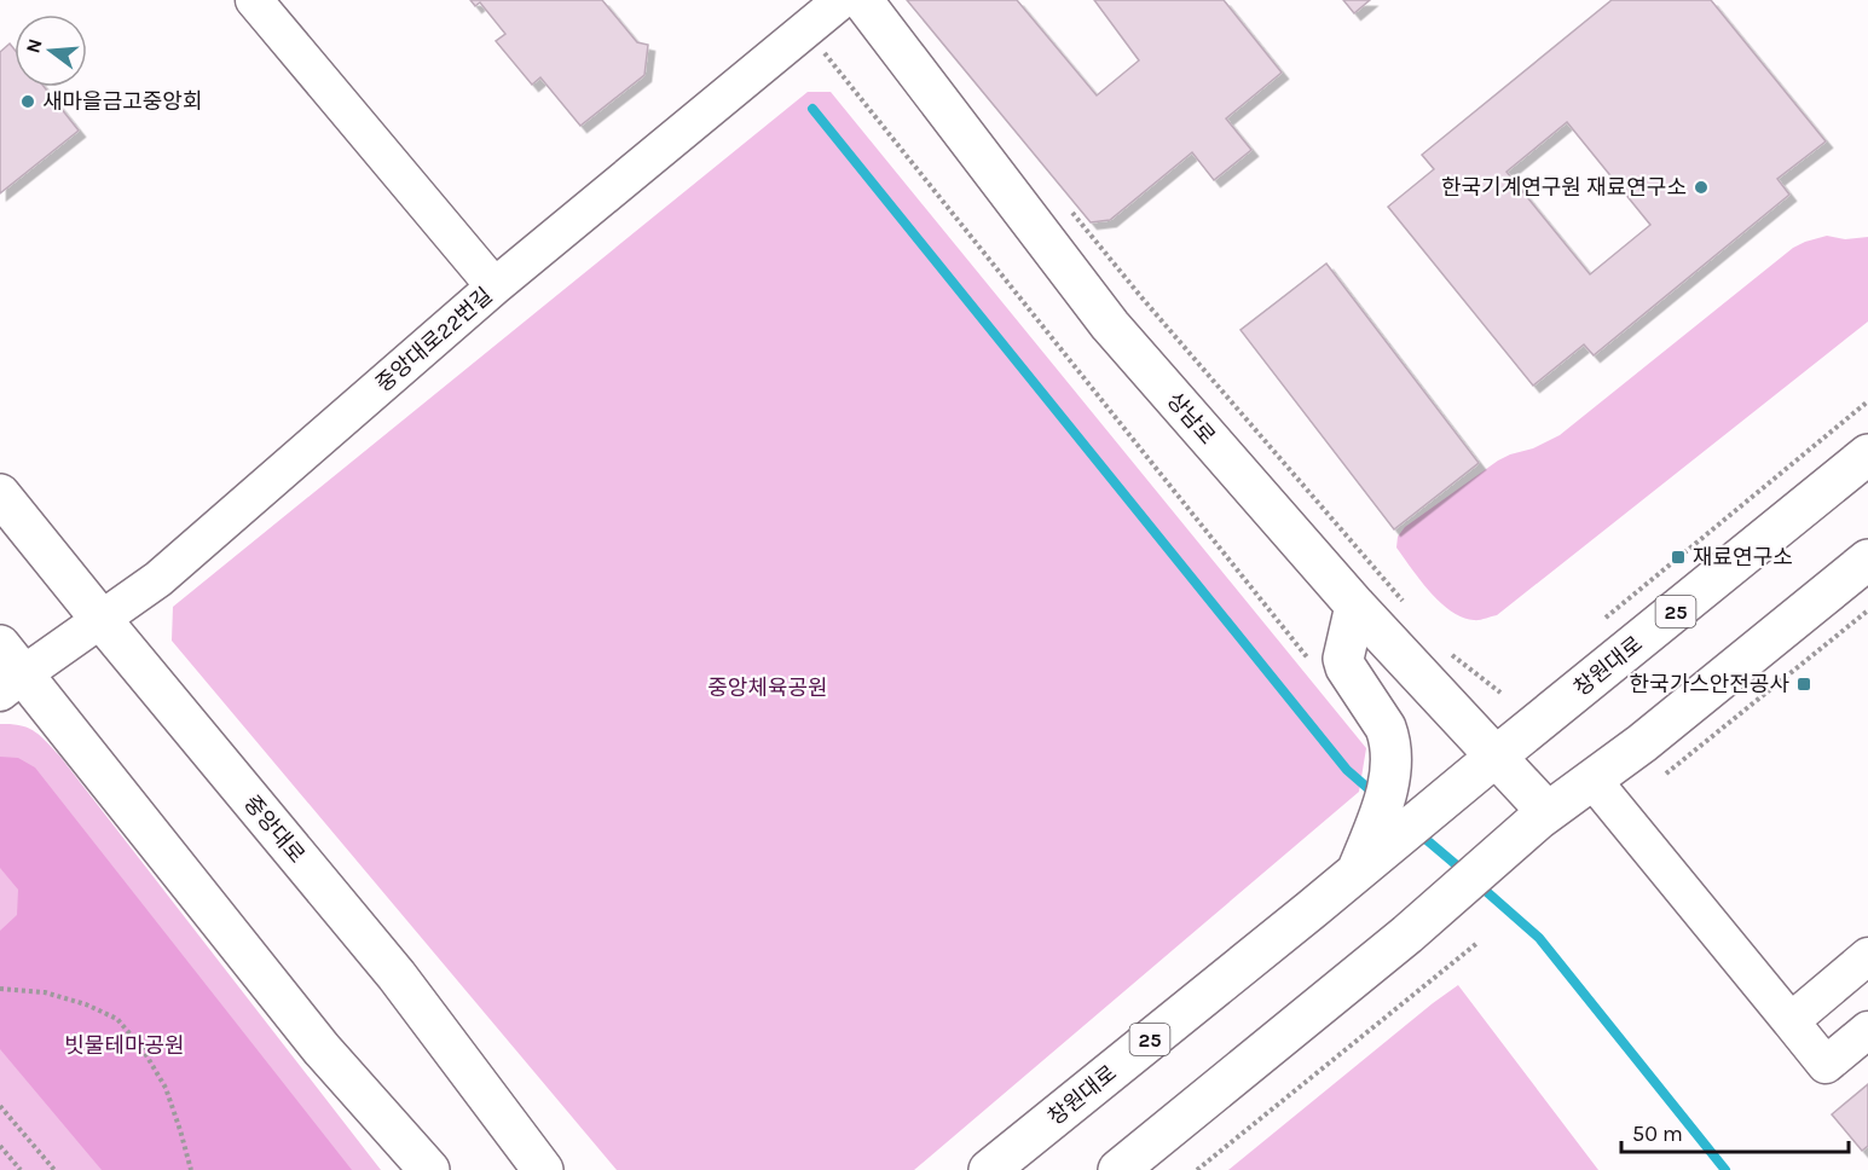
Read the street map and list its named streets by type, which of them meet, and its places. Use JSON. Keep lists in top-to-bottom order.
{
  "streets": {
    "main road": [
      "상남로",
      "25",
      "창원대로",
      "중앙대로"
    ],
    "street": ["중앙대로22번길"]
  },
  "crossings": [
    ["중앙대로22번길", "중앙대로"],
    ["상남로", "25"],
    ["상남로", "창원대로"],
    ["25", "창원대로"]
  ],
  "parks": ["중앙체육공원", "빗물테마공원"],
  "places": {
    "other": ["새마을금고중앙회", "한국기계연구원 재료연구소"],
    "transit": ["재료연구소", "한국가스안전공사"]
  },
  "scale_bar": "50 m",
  "north": "left"
}
